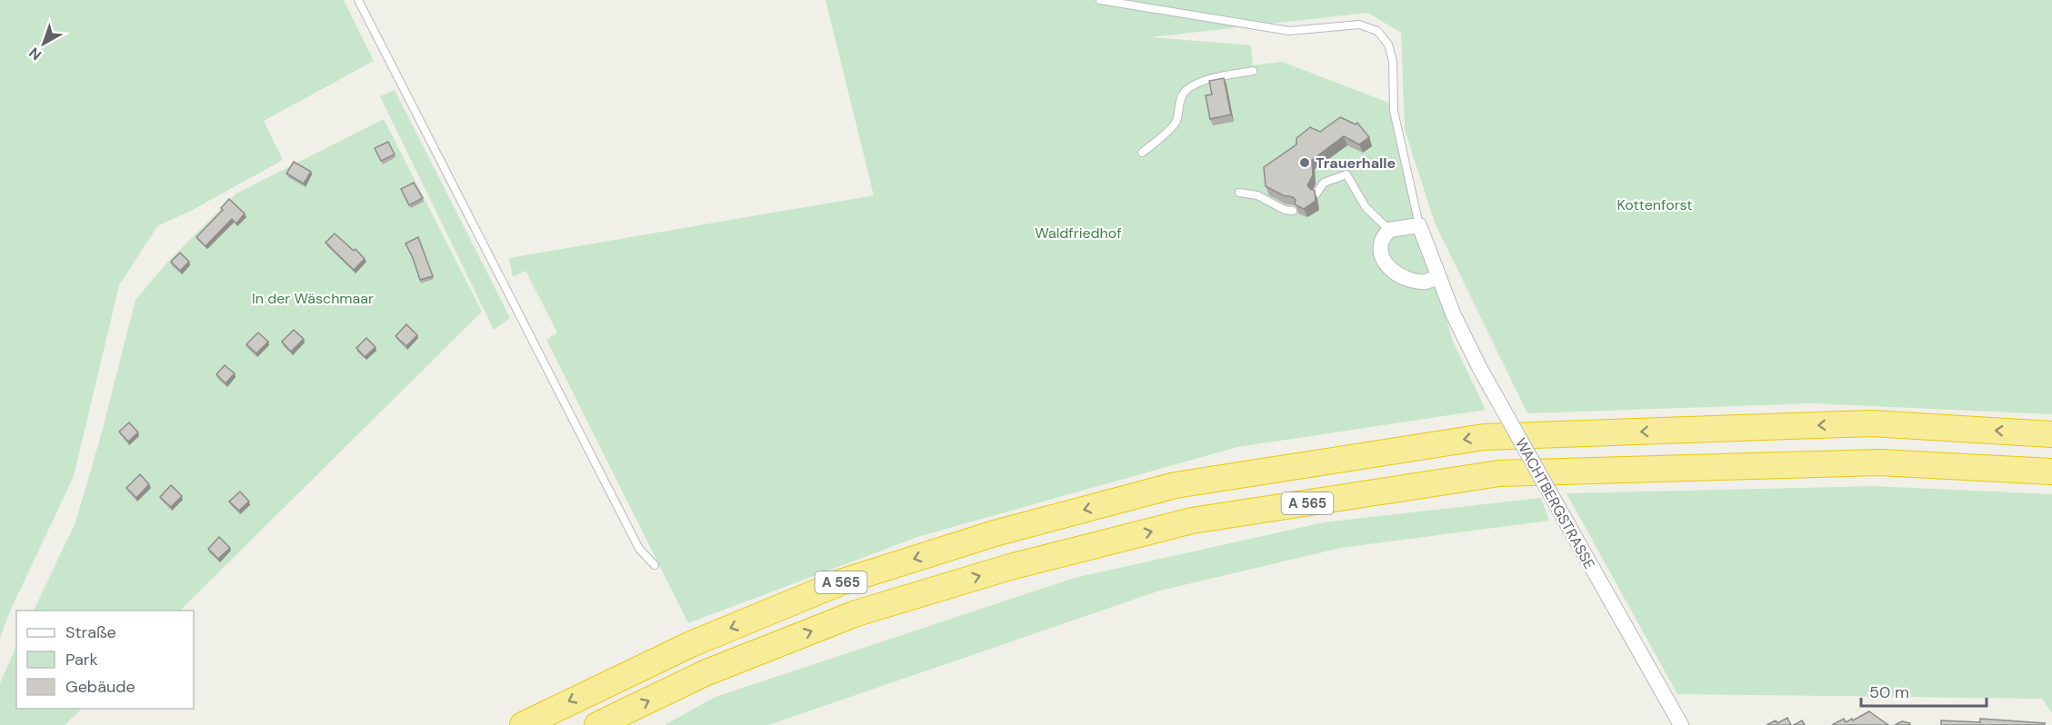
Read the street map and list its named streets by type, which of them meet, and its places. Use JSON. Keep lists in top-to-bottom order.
{
  "streets": {
    "highway": ["A 565"],
    "street": ["WACHTBERGSTRASSE"]
  },
  "parks": ["Kottenforst", "Waldfriedhof", "In der Wäschmaar"],
  "places": ["Trauerhalle"],
  "legend": ["Straße", "Park", "Gebäude"],
  "scale_bar": "50 m",
  "north": "bottom left"
}
